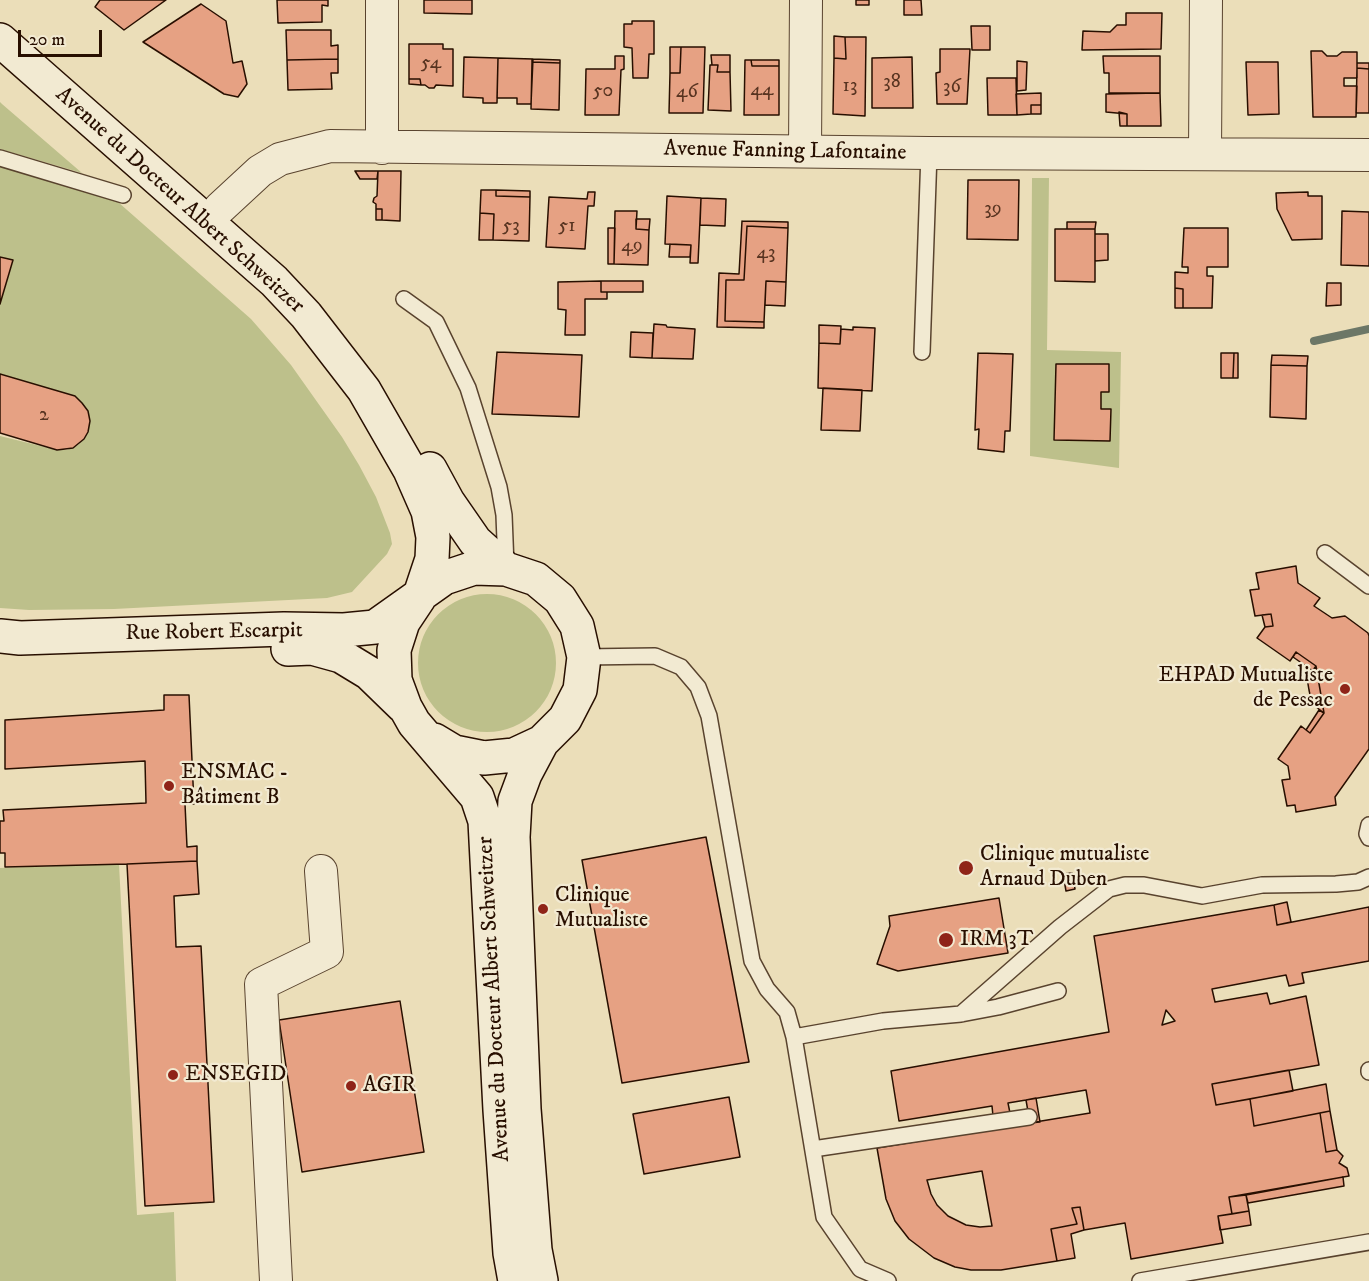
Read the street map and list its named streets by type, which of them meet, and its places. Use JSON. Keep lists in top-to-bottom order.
{
  "streets": {
    "main road": ["Avenue du Docteur Albert Schweitzer", "Rue Robert Escarpit"],
    "street": ["Avenue Fanning Lafontaine"]
  },
  "crossings": [
    ["Avenue Fanning Lafontaine", "Avenue du Docteur Albert Schweitzer"],
    ["Avenue du Docteur Albert Schweitzer", "Rue Robert Escarpit"]
  ],
  "places": [
    "EHPAD Mutualiste de Pessac",
    "ENSMAC - Bâtiment B",
    "Clinique mutualiste Arnaud Duben",
    "Clinique Mutualiste",
    "IRM 3T",
    "ENSEGID",
    "AGIR"
  ],
  "house_numbers": [
    "54",
    "38",
    "13",
    "36",
    "44",
    "50",
    "46",
    "39",
    "53",
    "51",
    "49",
    "43",
    "2"
  ],
  "scale_bar": "20 m"
}
